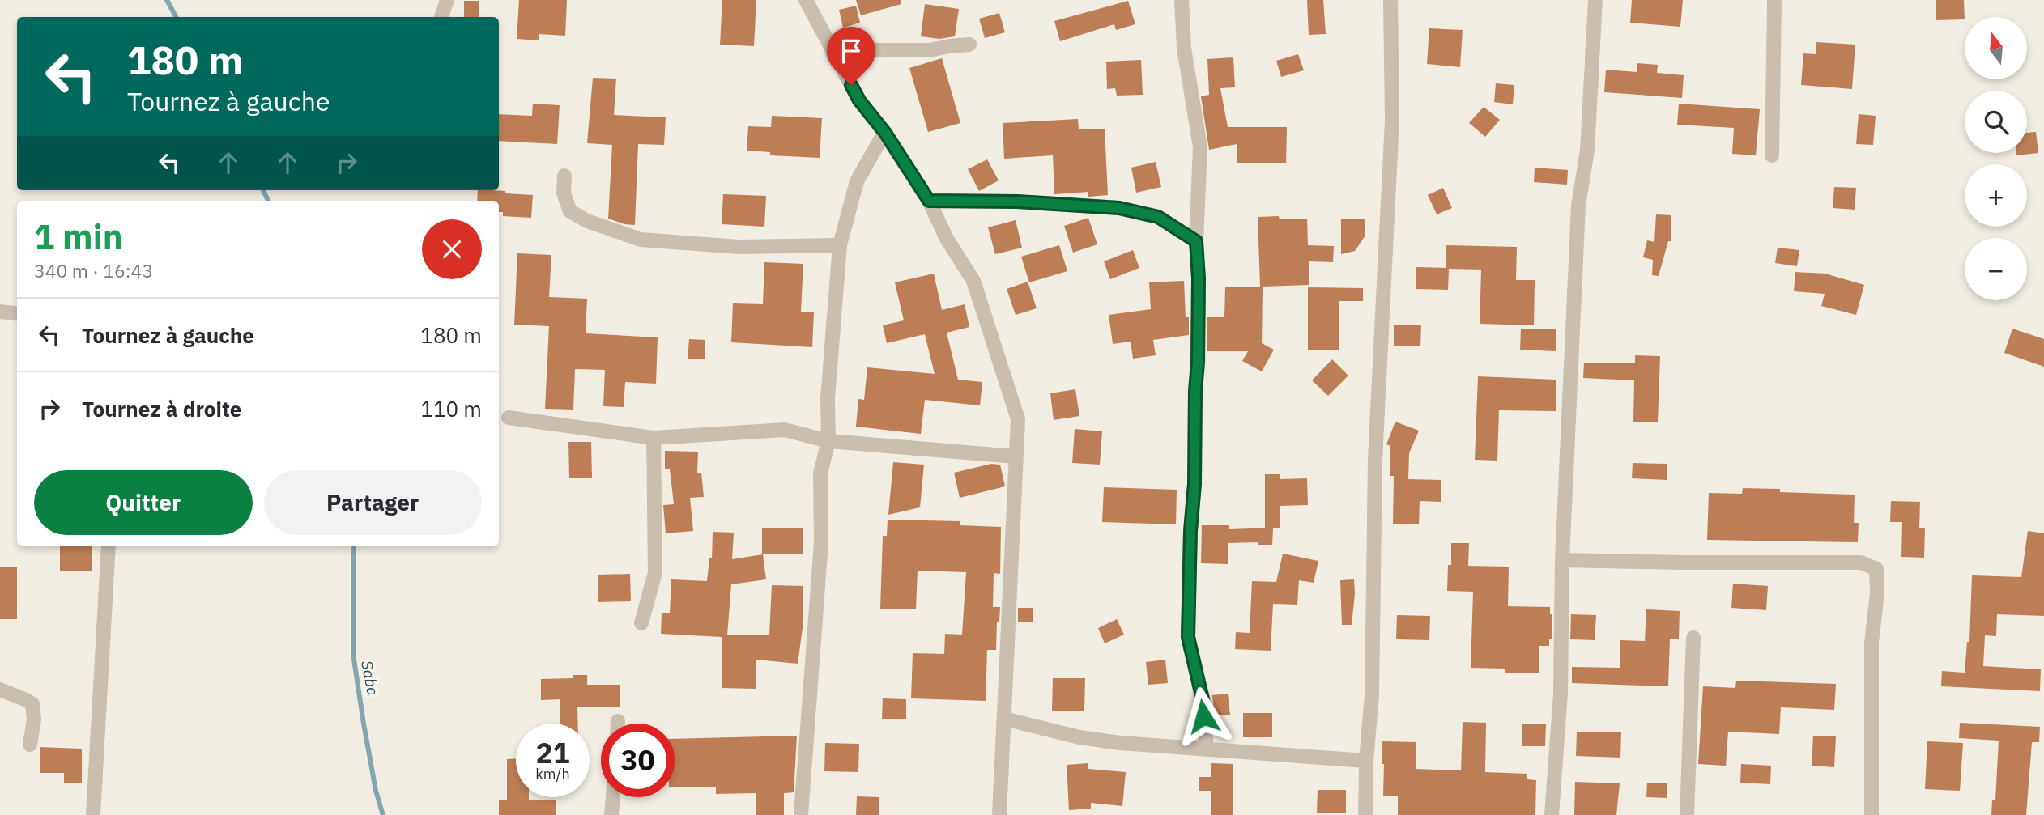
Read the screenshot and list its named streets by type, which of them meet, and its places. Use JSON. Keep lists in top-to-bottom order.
{
  "water": ["Saba"],
  "north": "top",
  "page": {
    "map_buttons": ["+", "−"],
    "turn": ["180 m", "Tournez à gauche"],
    "heading": ["1 min", "340 m · 16:43"],
    "list": [
      {
        "name": "Tournez à gauche",
        "value": "180 m"
      },
      {
        "name": "Tournez à droite",
        "value": "110 m"
      }
    ],
    "buttons": ["Quitter", "Partager"],
    "speed": "21 km/h",
    "limit": "30"
  }
}
